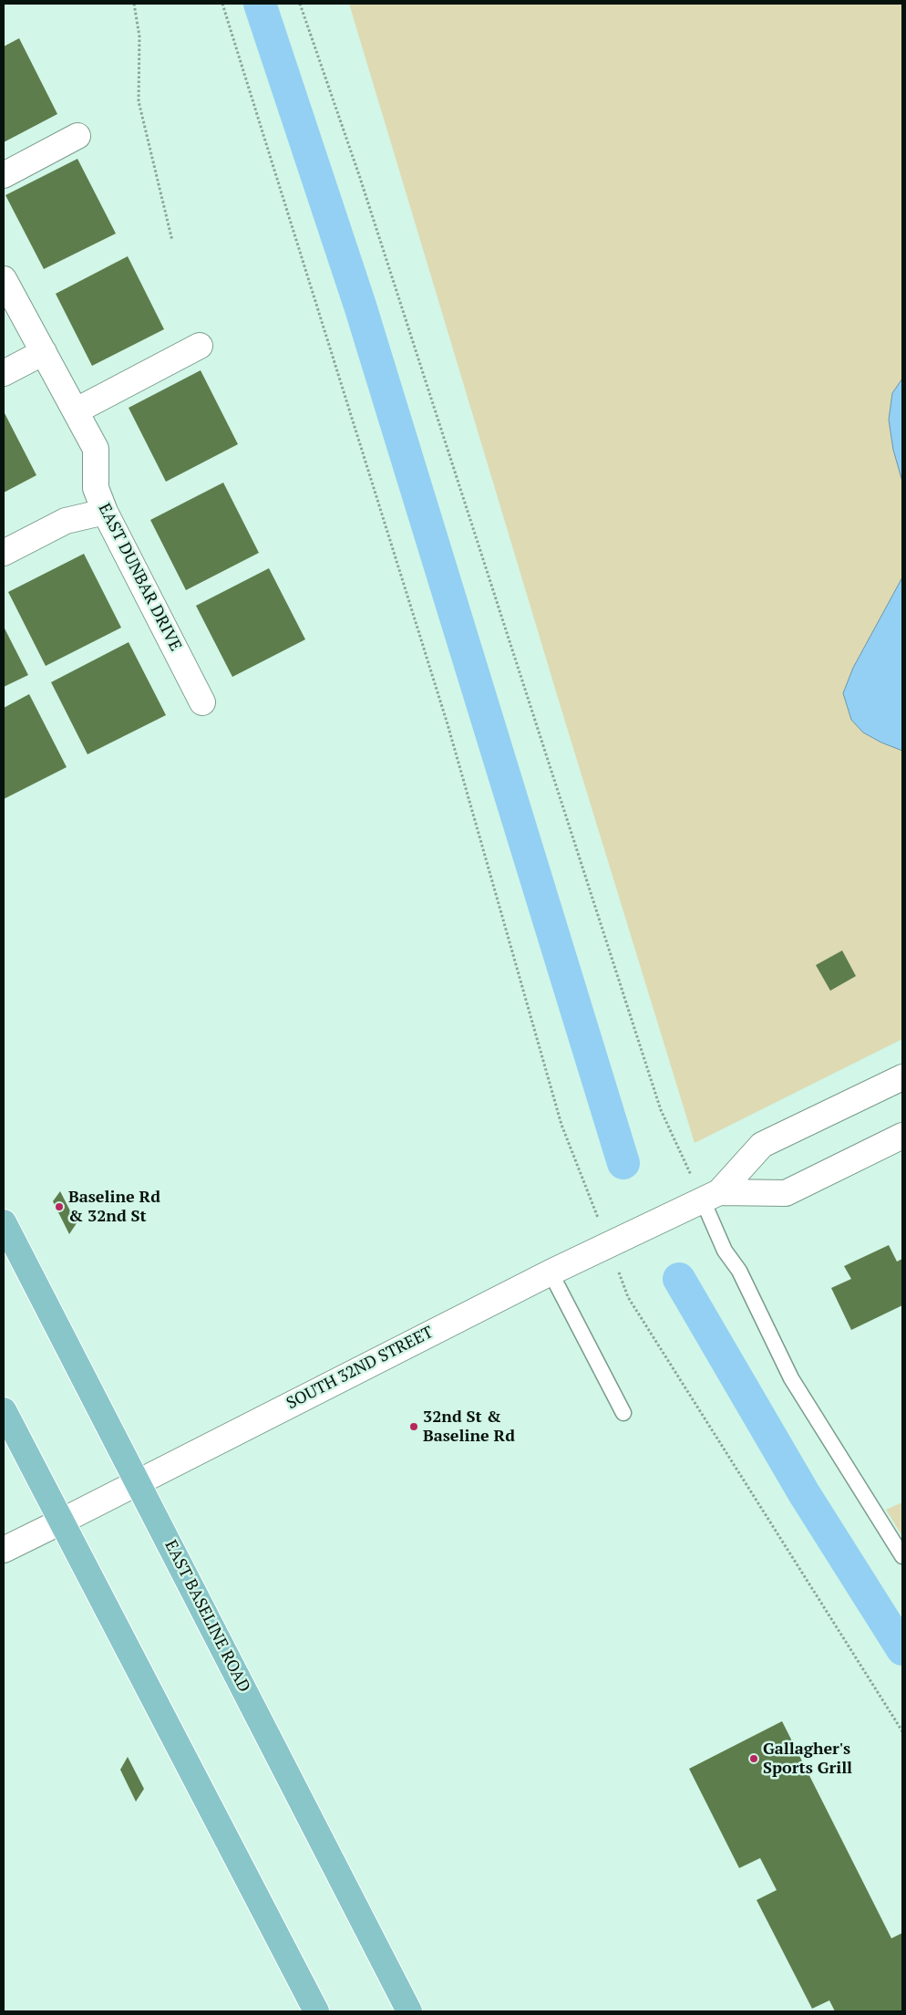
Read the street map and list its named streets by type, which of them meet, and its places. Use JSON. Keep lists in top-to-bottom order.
{
  "streets": {
    "main road": ["EAST DUNBAR DRIVE", "SOUTH 32ND STREET", "EAST BASELINE ROAD"]
  },
  "crossings": [
    ["SOUTH 32ND STREET", "EAST BASELINE ROAD"]
  ],
  "places": ["Baseline Rd & 32nd St", "32nd St & Baseline Rd", "Gallagher's Sports Grill"]
}
